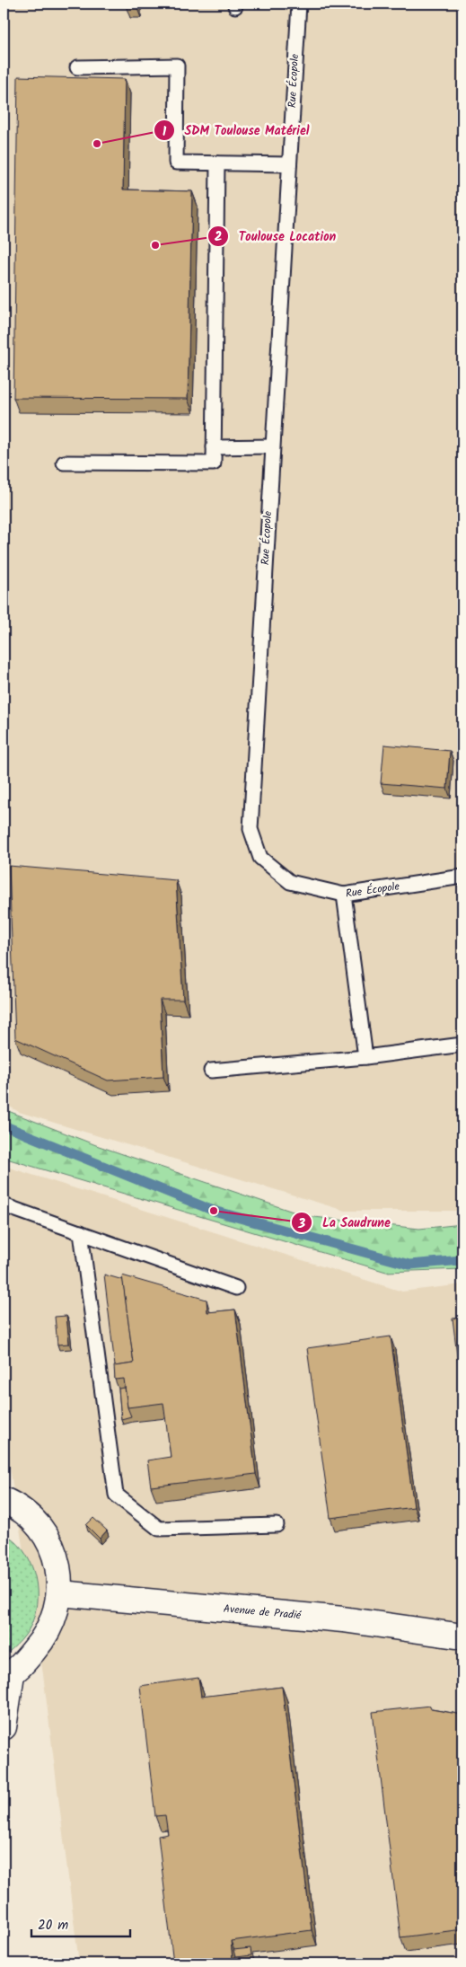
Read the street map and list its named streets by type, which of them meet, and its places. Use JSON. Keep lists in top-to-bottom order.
{
  "streets": {
    "street": ["Avenue de Pradié"],
    "lane": ["Rue Écopole"]
  },
  "places": ["SDM Toulouse Matériel", "Toulouse Location", "La Saudrune"],
  "scale_bar": "20 m"
}
